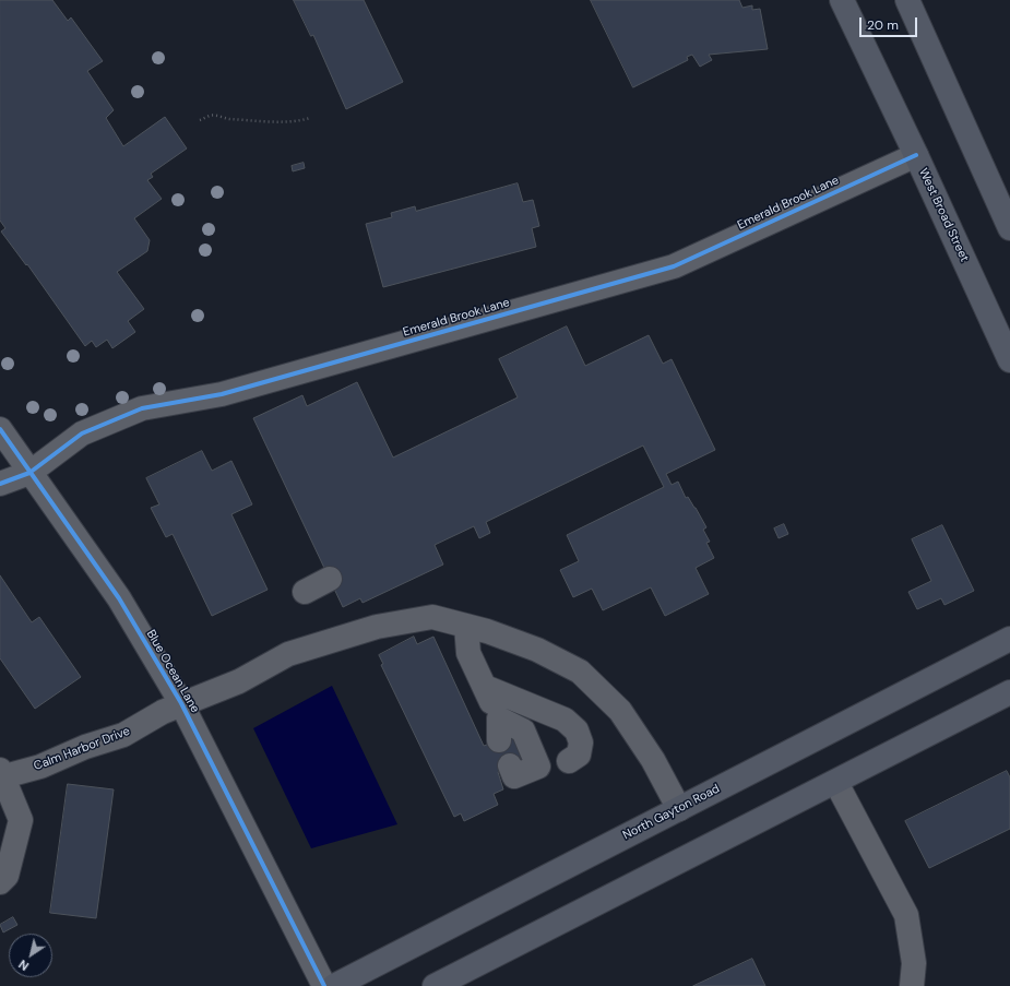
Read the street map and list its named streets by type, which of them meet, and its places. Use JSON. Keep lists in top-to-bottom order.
{
  "streets": {
    "main road": ["West Broad Street", "North Gayton Road"],
    "street": ["Emerald Brook Lane", "Blue Ocean Lane", "Calm Harbor Drive"]
  },
  "crossings": [
    ["Emerald Brook Lane", "West Broad Street"],
    ["Emerald Brook Lane", "Blue Ocean Lane"],
    ["Blue Ocean Lane", "Calm Harbor Drive"],
    ["Calm Harbor Drive", "North Gayton Road"]
  ],
  "scale_bar": "20 m",
  "north": "bottom left"
}
